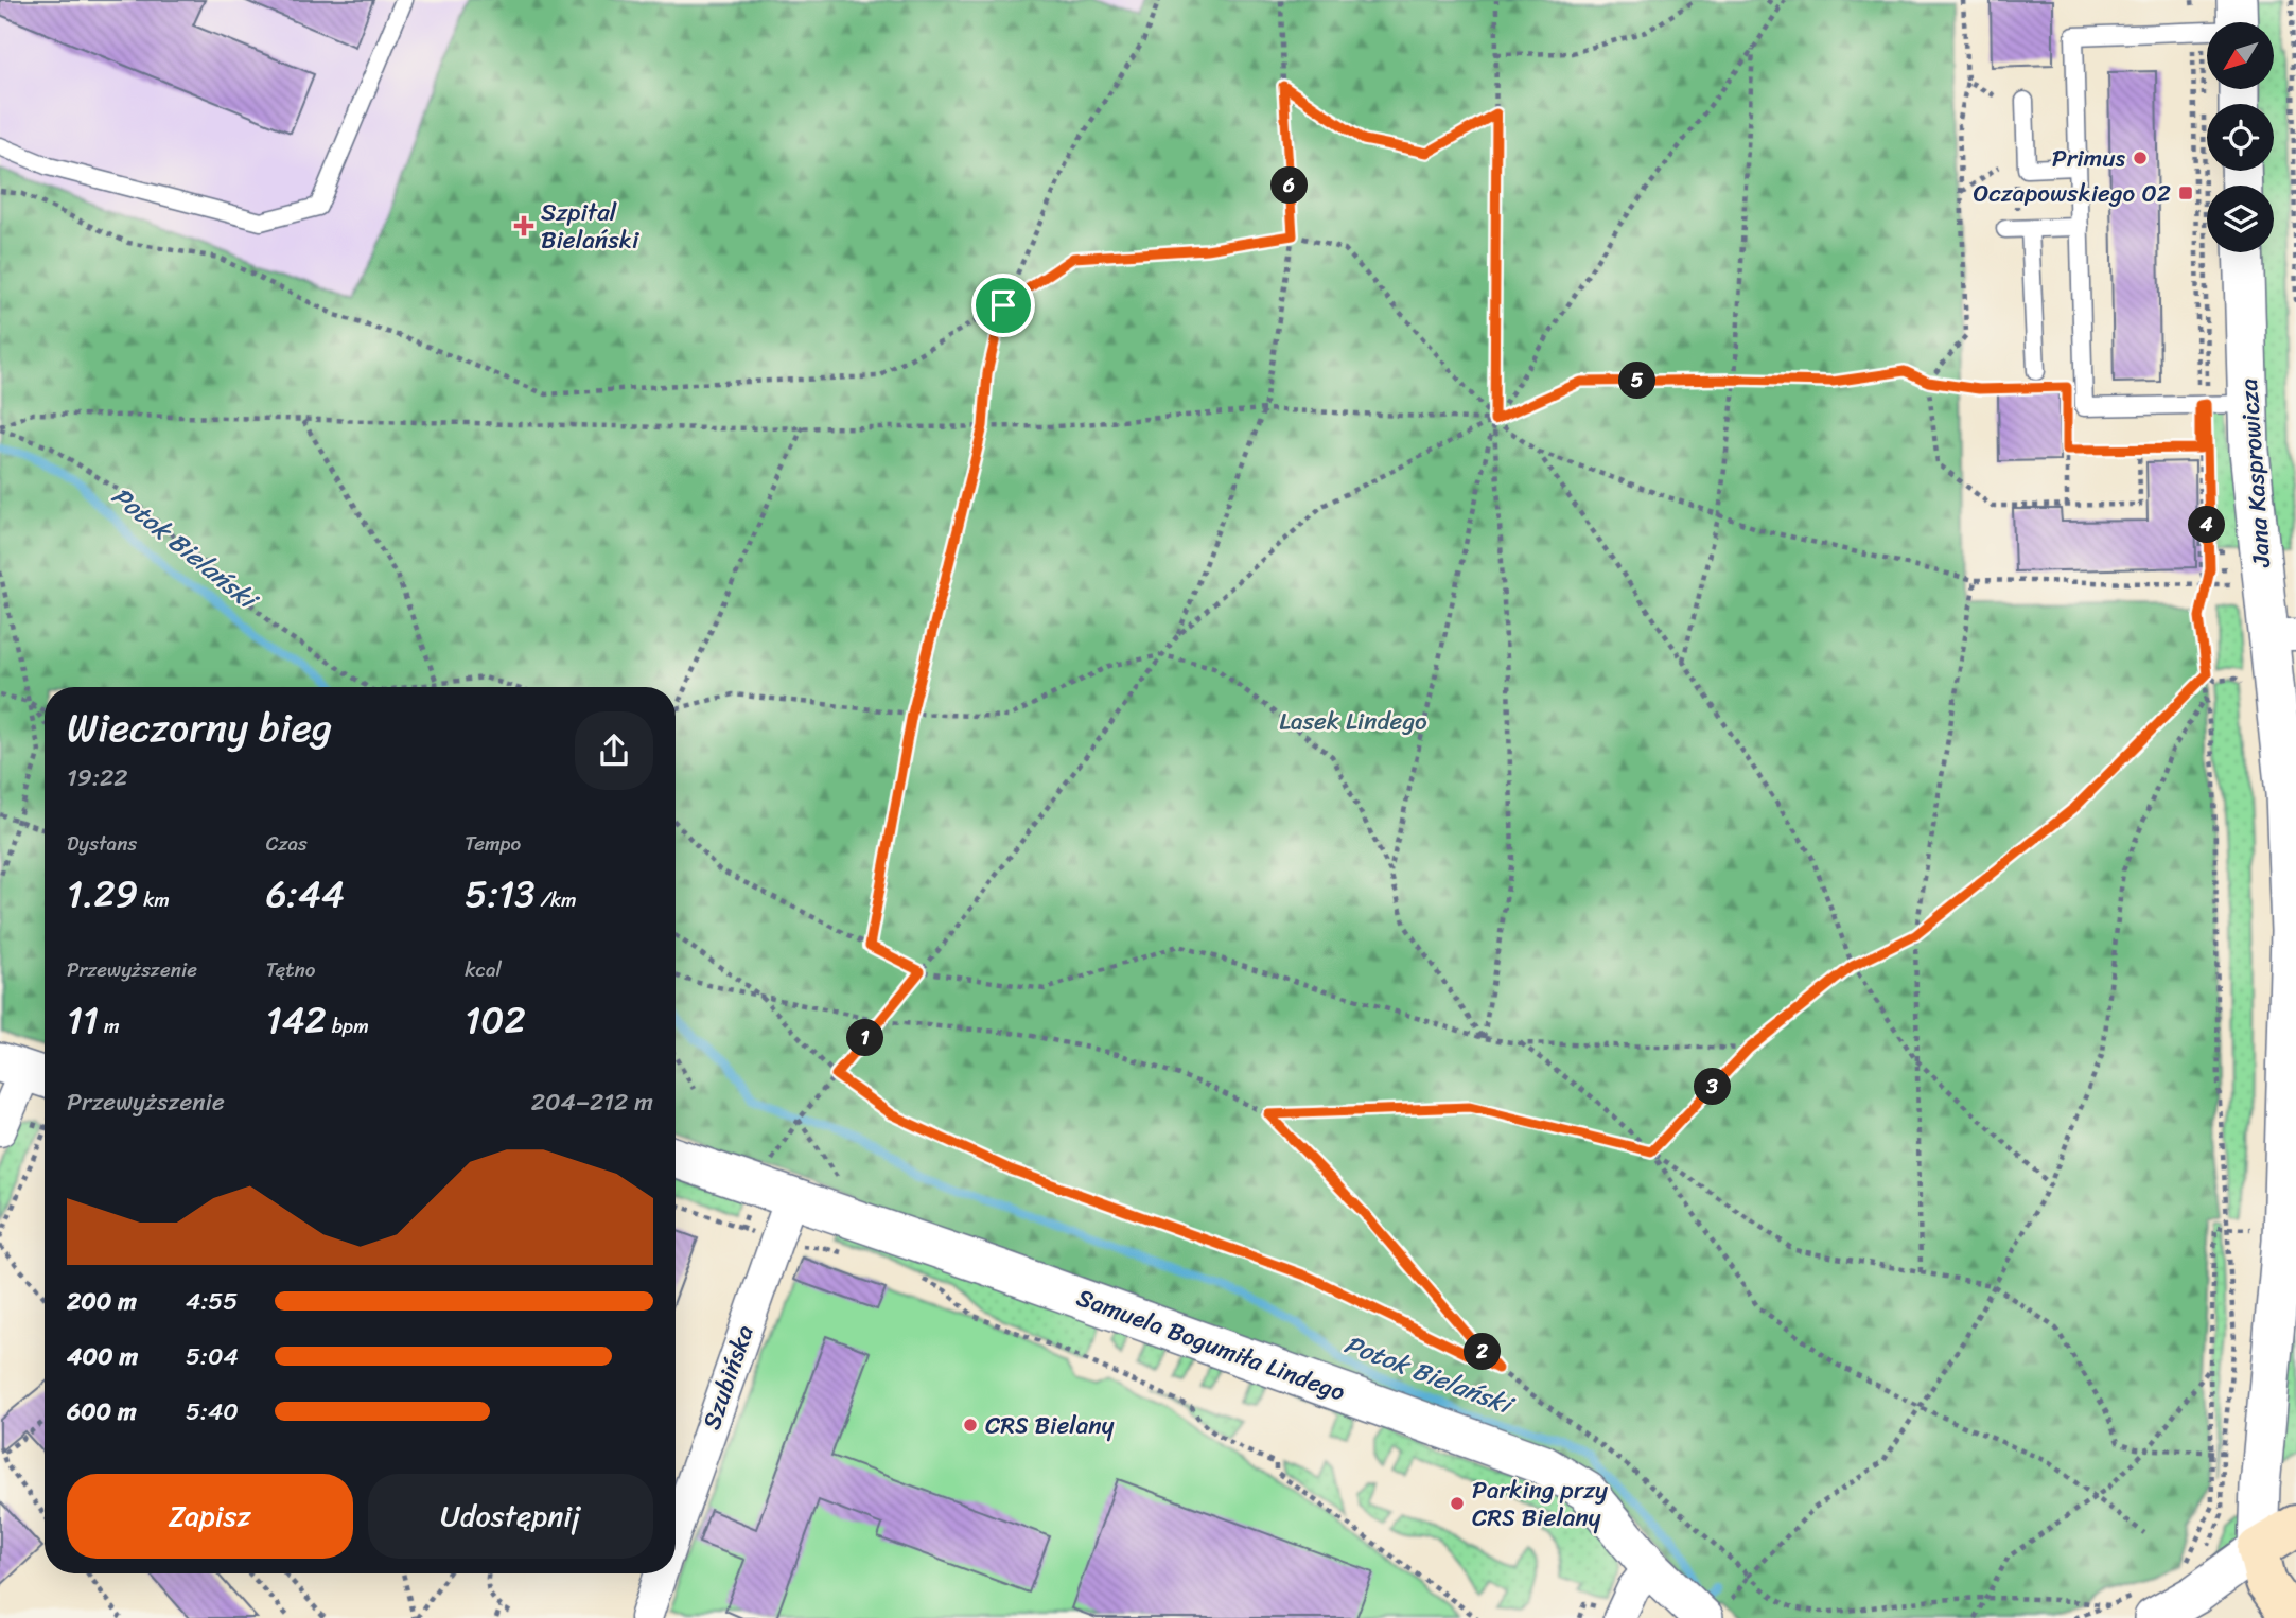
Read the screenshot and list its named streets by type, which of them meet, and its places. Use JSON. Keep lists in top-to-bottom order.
{
  "streets": {
    "street": ["Jana Kasprowicza", "Samuela Bogumiła Lindego", "Szubińska"]
  },
  "crossings": [
    ["Samuela Bogumiła Lindego", "Szubińska"]
  ],
  "water": ["Potok Bielański"],
  "parks": ["Lasek Lindego"],
  "places": {
    "other": ["Primus", "CRS Bielany", "Parking przy CRS Bielany"],
    "transit": ["Oczapowskiego 02"],
    "health": ["Szpital Bielański"]
  },
  "north": "bottom left",
  "page": {
    "pins": [
      "6",
      "5",
      "4",
      "1",
      "3",
      "2"
    ],
    "heading": ["Wieczorny bieg", "19:22"],
    "stats": [
      ["Dystans", "1.29 km"],
      ["Czas", "6:44"],
      ["Tempo", "5:13 /km"],
      ["Przewyższenie", "11 m"],
      ["Tętno", "142 bpm"],
      ["kcal", "102"]
    ],
    "chart": ["Przewyższenie", "204–212 m"],
    "list": [
      {
        "name": "200 m",
        "note": "4:55"
      },
      {
        "name": "400 m",
        "note": "5:04"
      },
      {
        "name": "600 m",
        "note": "5:40"
      }
    ],
    "buttons": ["Zapisz", "Udostępnij"]
  }
}
